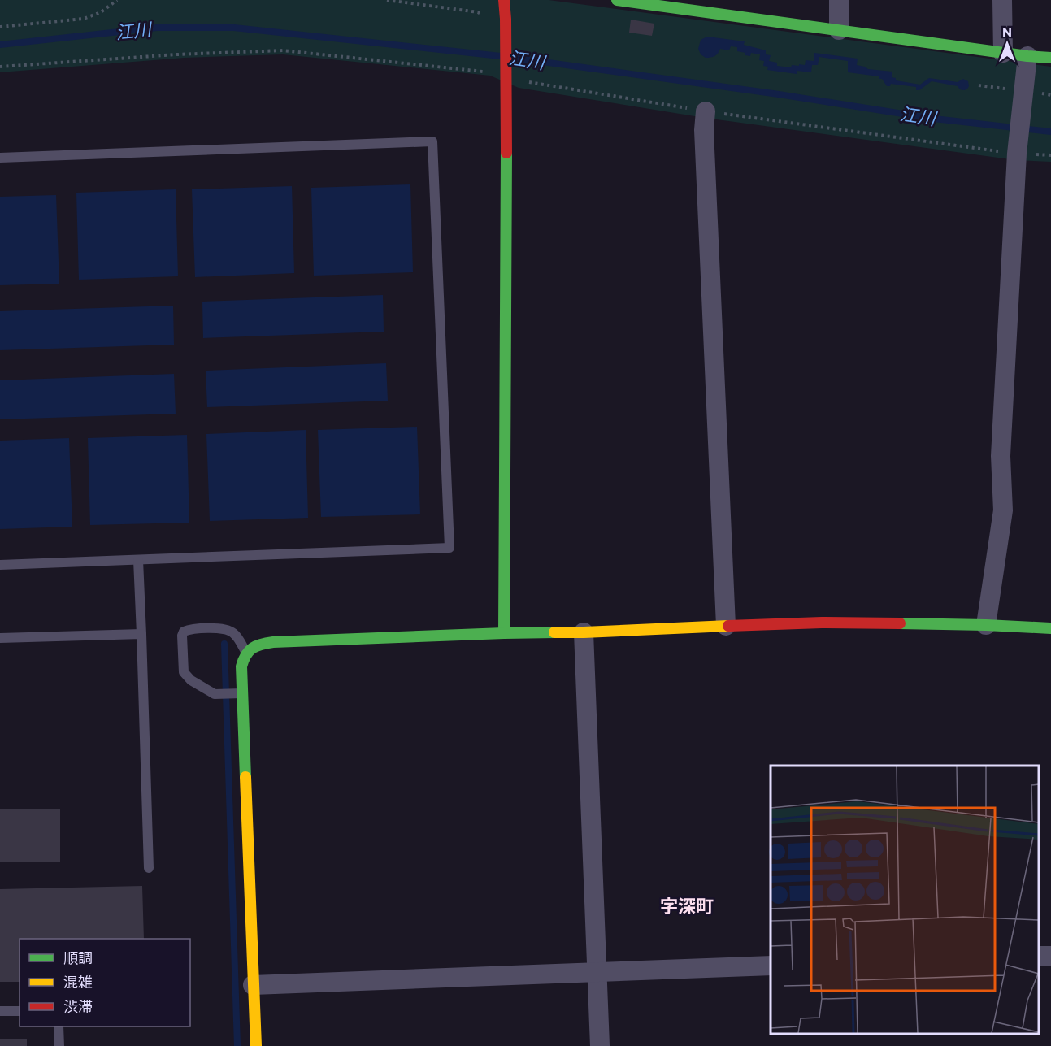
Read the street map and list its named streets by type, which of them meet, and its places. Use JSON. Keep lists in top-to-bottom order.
{
  "districts": ["字深町"],
  "water": ["江川"],
  "legend": ["順調", "混雑", "渋滞"],
  "north": "top"
}
